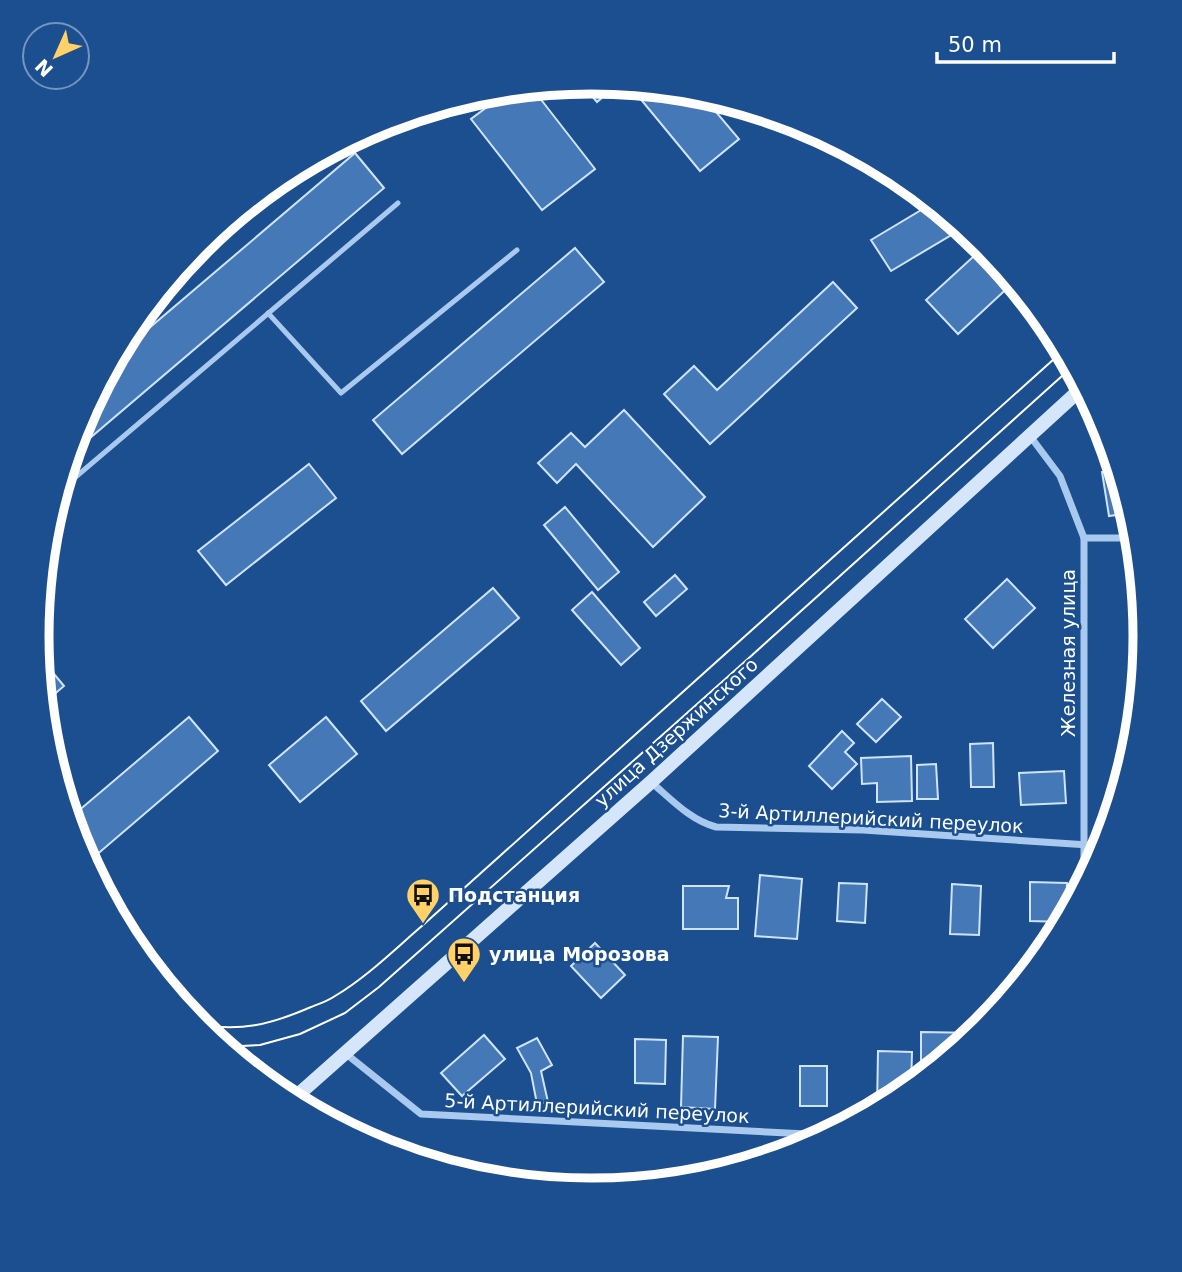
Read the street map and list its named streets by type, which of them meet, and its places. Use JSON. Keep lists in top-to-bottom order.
{
  "streets": {
    "main road": ["улица Дзержинского"],
    "street": ["Железная улица", "3-й Артиллерийский переулок", "5-й Артиллерийский переулок"]
  },
  "crossings": [
    ["Железная улица", "улица Дзержинского"],
    ["Железная улица", "3-й Артиллерийский переулок"],
    ["улица Дзержинского", "3-й Артиллерийский переулок"],
    ["улица Дзержинского", "5-й Артиллерийский переулок"]
  ],
  "places": {
    "bus stop": ["Подстанция", "улица Морозова"]
  },
  "scale_bar": "50 m",
  "north": "bottom left"
}
